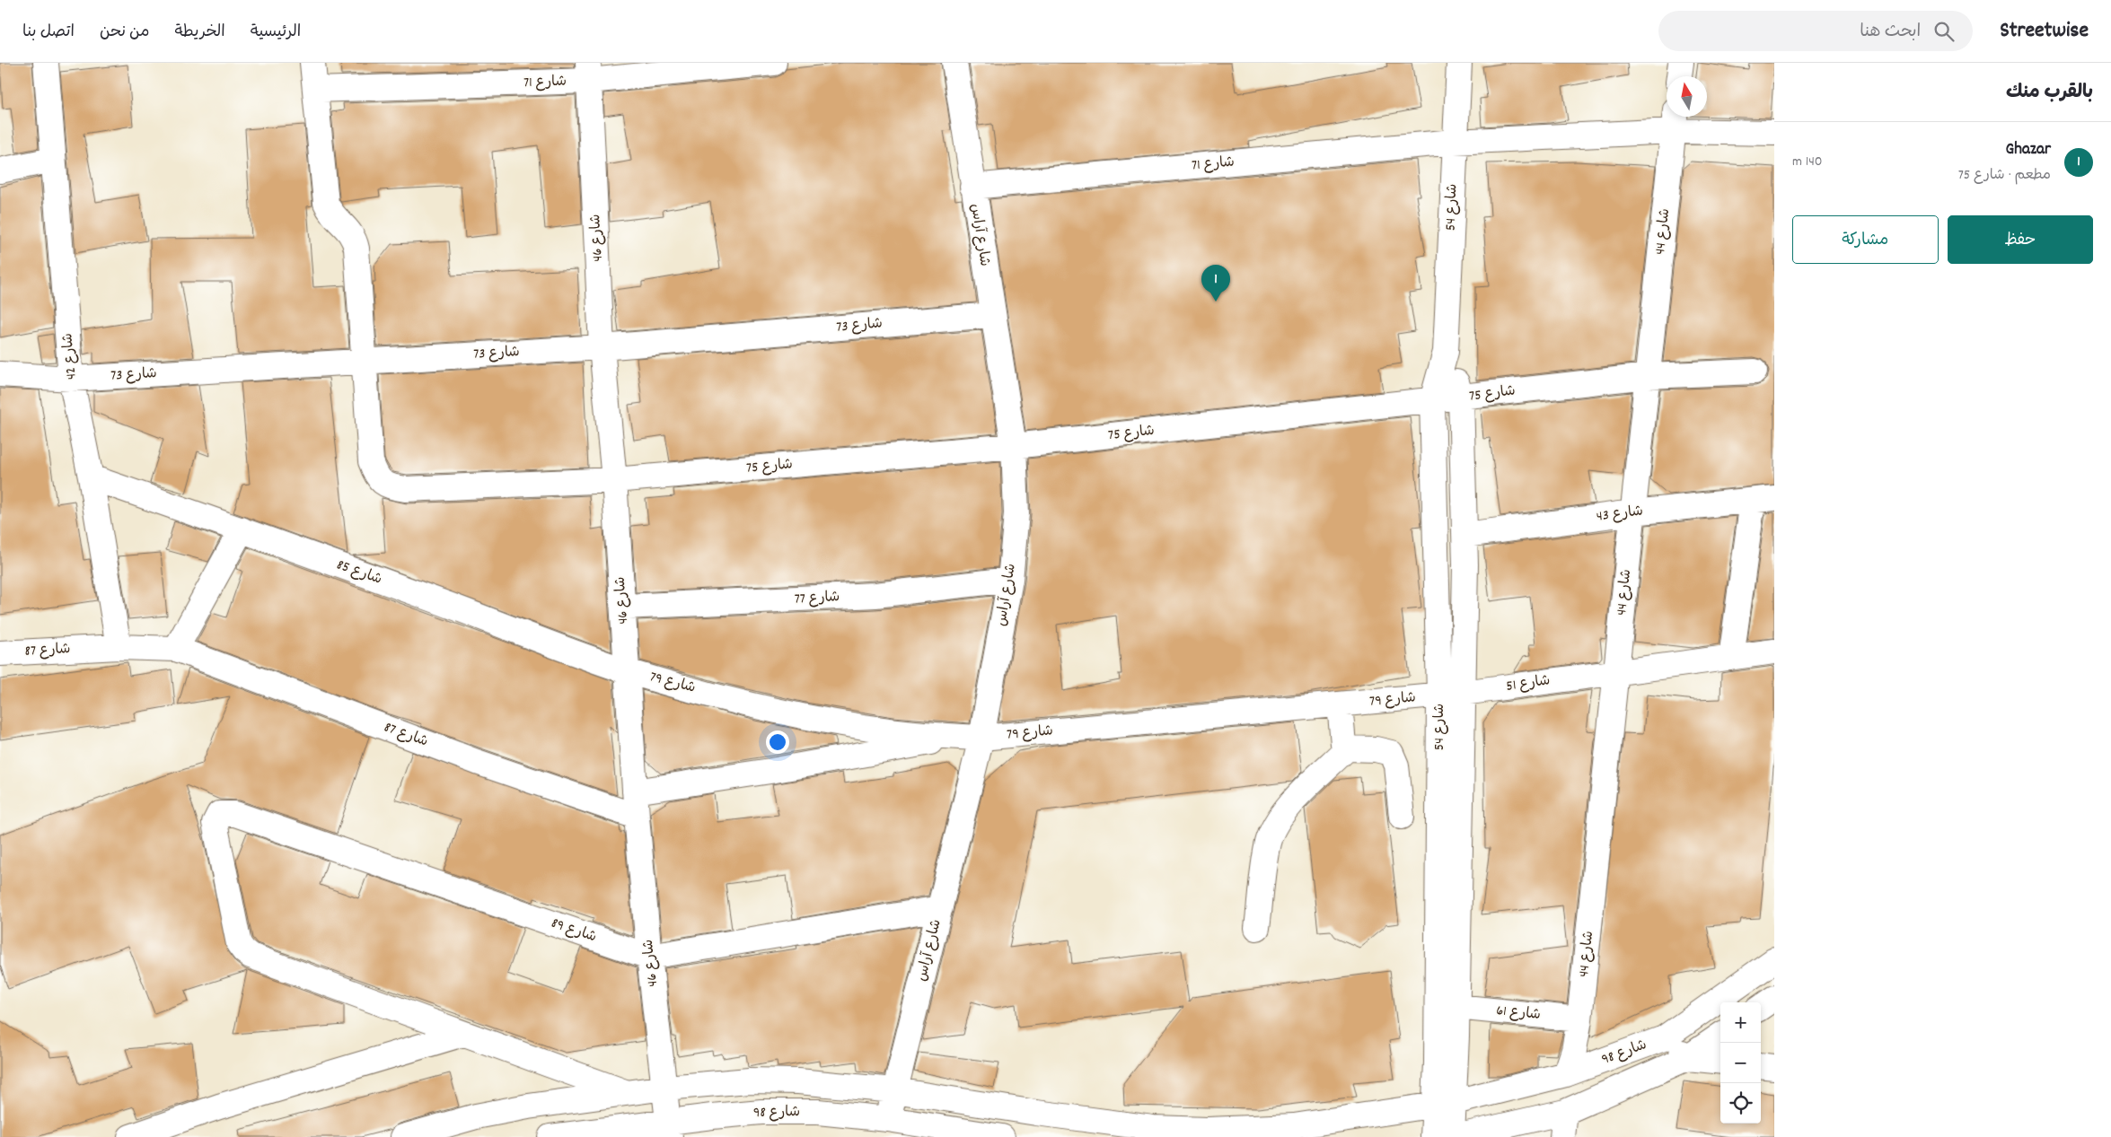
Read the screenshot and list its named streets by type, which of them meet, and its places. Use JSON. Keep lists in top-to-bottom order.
{
  "streets": {
    "street": [
      "شارع 71",
      "شارع 54",
      "شارع 44",
      "شارع آراس",
      "شارع 46",
      "شارع 73",
      "شارع 42",
      "شارع 75",
      "شارع 43",
      "شارع 85",
      "شارع 77",
      "شارع 87",
      "شارع 79",
      "شارع 51",
      "شارع 89",
      "شارع 61",
      "شارع 98"
    ]
  },
  "crossings": [
    ["شارع 71", "شارع 54"],
    ["شارع 71", "شارع 44"],
    ["شارع 71", "شارع آراس"],
    ["شارع 71", "شارع 46"],
    ["شارع 71", "شارع 75"],
    ["شارع 54", "شارع 75"],
    ["شارع 54", "شارع 43"],
    ["شارع 54", "شارع 79"],
    ["شارع 54", "شارع 51"],
    ["شارع 54", "شارع 61"],
    ["شارع 54", "شارع 98"],
    ["شارع 44", "شارع 75"],
    ["شارع 44", "شارع 43"],
    ["شارع 44", "شارع 51"],
    ["شارع 44", "شارع 61"],
    ["شارع 44", "شارع 98"],
    ["شارع آراس", "شارع 73"],
    ["شارع آراس", "شارع 75"],
    ["شارع آراس", "شارع 77"],
    ["شارع آراس", "شارع 79"],
    ["شارع آراس", "شارع 89"],
    ["شارع آراس", "شارع 98"],
    ["شارع 46", "شارع 73"],
    ["شارع 46", "شارع 75"],
    ["شارع 46", "شارع 85"],
    ["شارع 46", "شارع 77"],
    ["شارع 46", "شارع 87"],
    ["شارع 46", "شارع 79"],
    ["شارع 46", "شارع 89"],
    ["شارع 46", "شارع 98"],
    ["شارع 73", "شارع 42"],
    ["شارع 73", "شارع 75"],
    ["شارع 42", "شارع 85"],
    ["شارع 42", "شارع 87"],
    ["شارع 85", "شارع 79"],
    ["شارع 79", "شارع 51"]
  ],
  "north": "top",
  "page": {
    "header": "Streetwise",
    "search": "ابحث هنا",
    "nav": [
      "الرئيسية",
      "الخريطة",
      "من نحن",
      "اتصل بنا"
    ],
    "heading": "بالقرب منك",
    "list": [
      {
        "mark": "1",
        "name": "Ghazar",
        "note": "مطعم · شارع 75",
        "value": "140 m"
      }
    ],
    "buttons": ["حفظ", "مشاركة"],
    "pins": "1",
    "map_buttons": ["+", "−"]
  }
}
